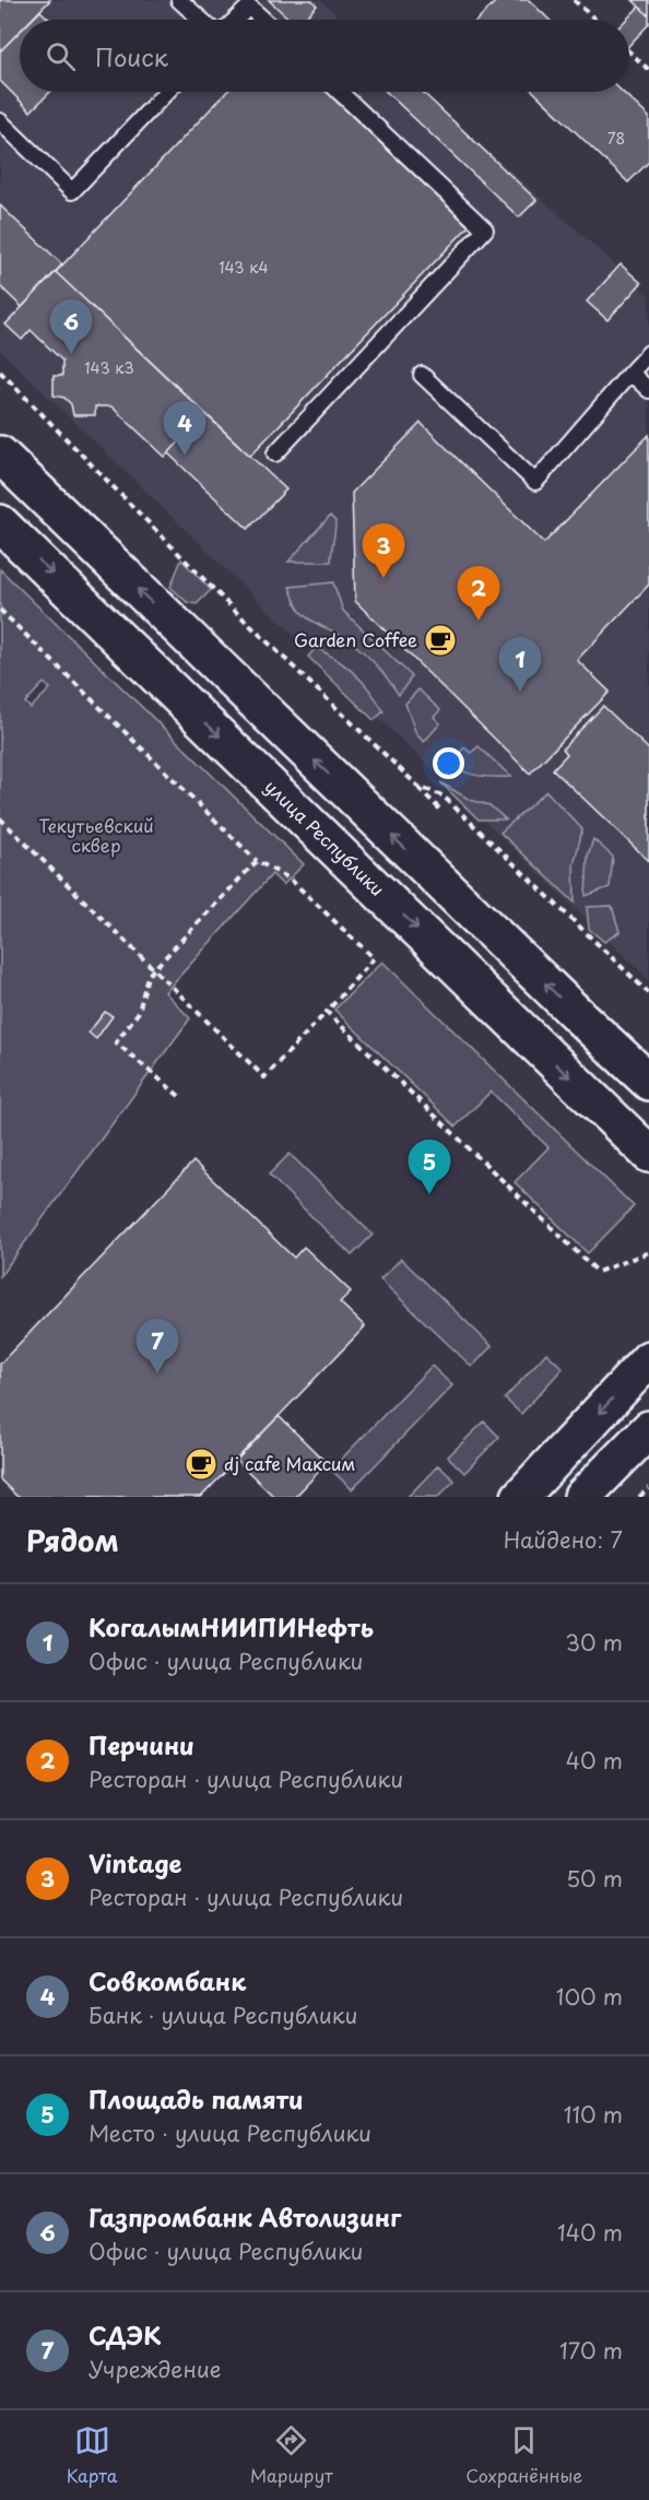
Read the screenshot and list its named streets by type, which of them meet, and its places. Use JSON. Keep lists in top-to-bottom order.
{
  "streets": {
    "main road": ["улица Республики"]
  },
  "parks": ["Текутьевский сквер"],
  "places": {
    "cafe": ["Garden Coffee", "dj cafe Максим"]
  },
  "house_numbers": ["78", "143 к4", "143 к3"],
  "page": {
    "search": "Поиск",
    "pins": [
      "6",
      "4",
      "3",
      "2",
      "1",
      "5",
      "7"
    ],
    "heading": ["Рядом", "Найдено: 7"],
    "list": [
      {
        "mark": "1",
        "name": "КогалымНИИПИНефть",
        "note": "Офис · улица Республики",
        "value": "30 m"
      },
      {
        "mark": "2",
        "name": "Перчини",
        "note": "Ресторан · улица Республики",
        "value": "40 m"
      },
      {
        "mark": "3",
        "name": "Vintage",
        "note": "Ресторан · улица Республики",
        "value": "50 m"
      },
      {
        "mark": "4",
        "name": "Совкомбанк",
        "note": "Банк · улица Республики",
        "value": "100 m"
      },
      {
        "mark": "5",
        "name": "Площадь памяти",
        "note": "Место · улица Республики",
        "value": "110 m"
      },
      {
        "mark": "6",
        "name": "Газпромбанк Автолизинг",
        "note": "Офис · улица Республики",
        "value": "140 m"
      },
      {
        "mark": "7",
        "name": "СДЭК",
        "note": "Учреждение",
        "value": "170 m"
      }
    ],
    "nav": ["Карта", "Маршрут", "Сохранённые"]
  }
}
